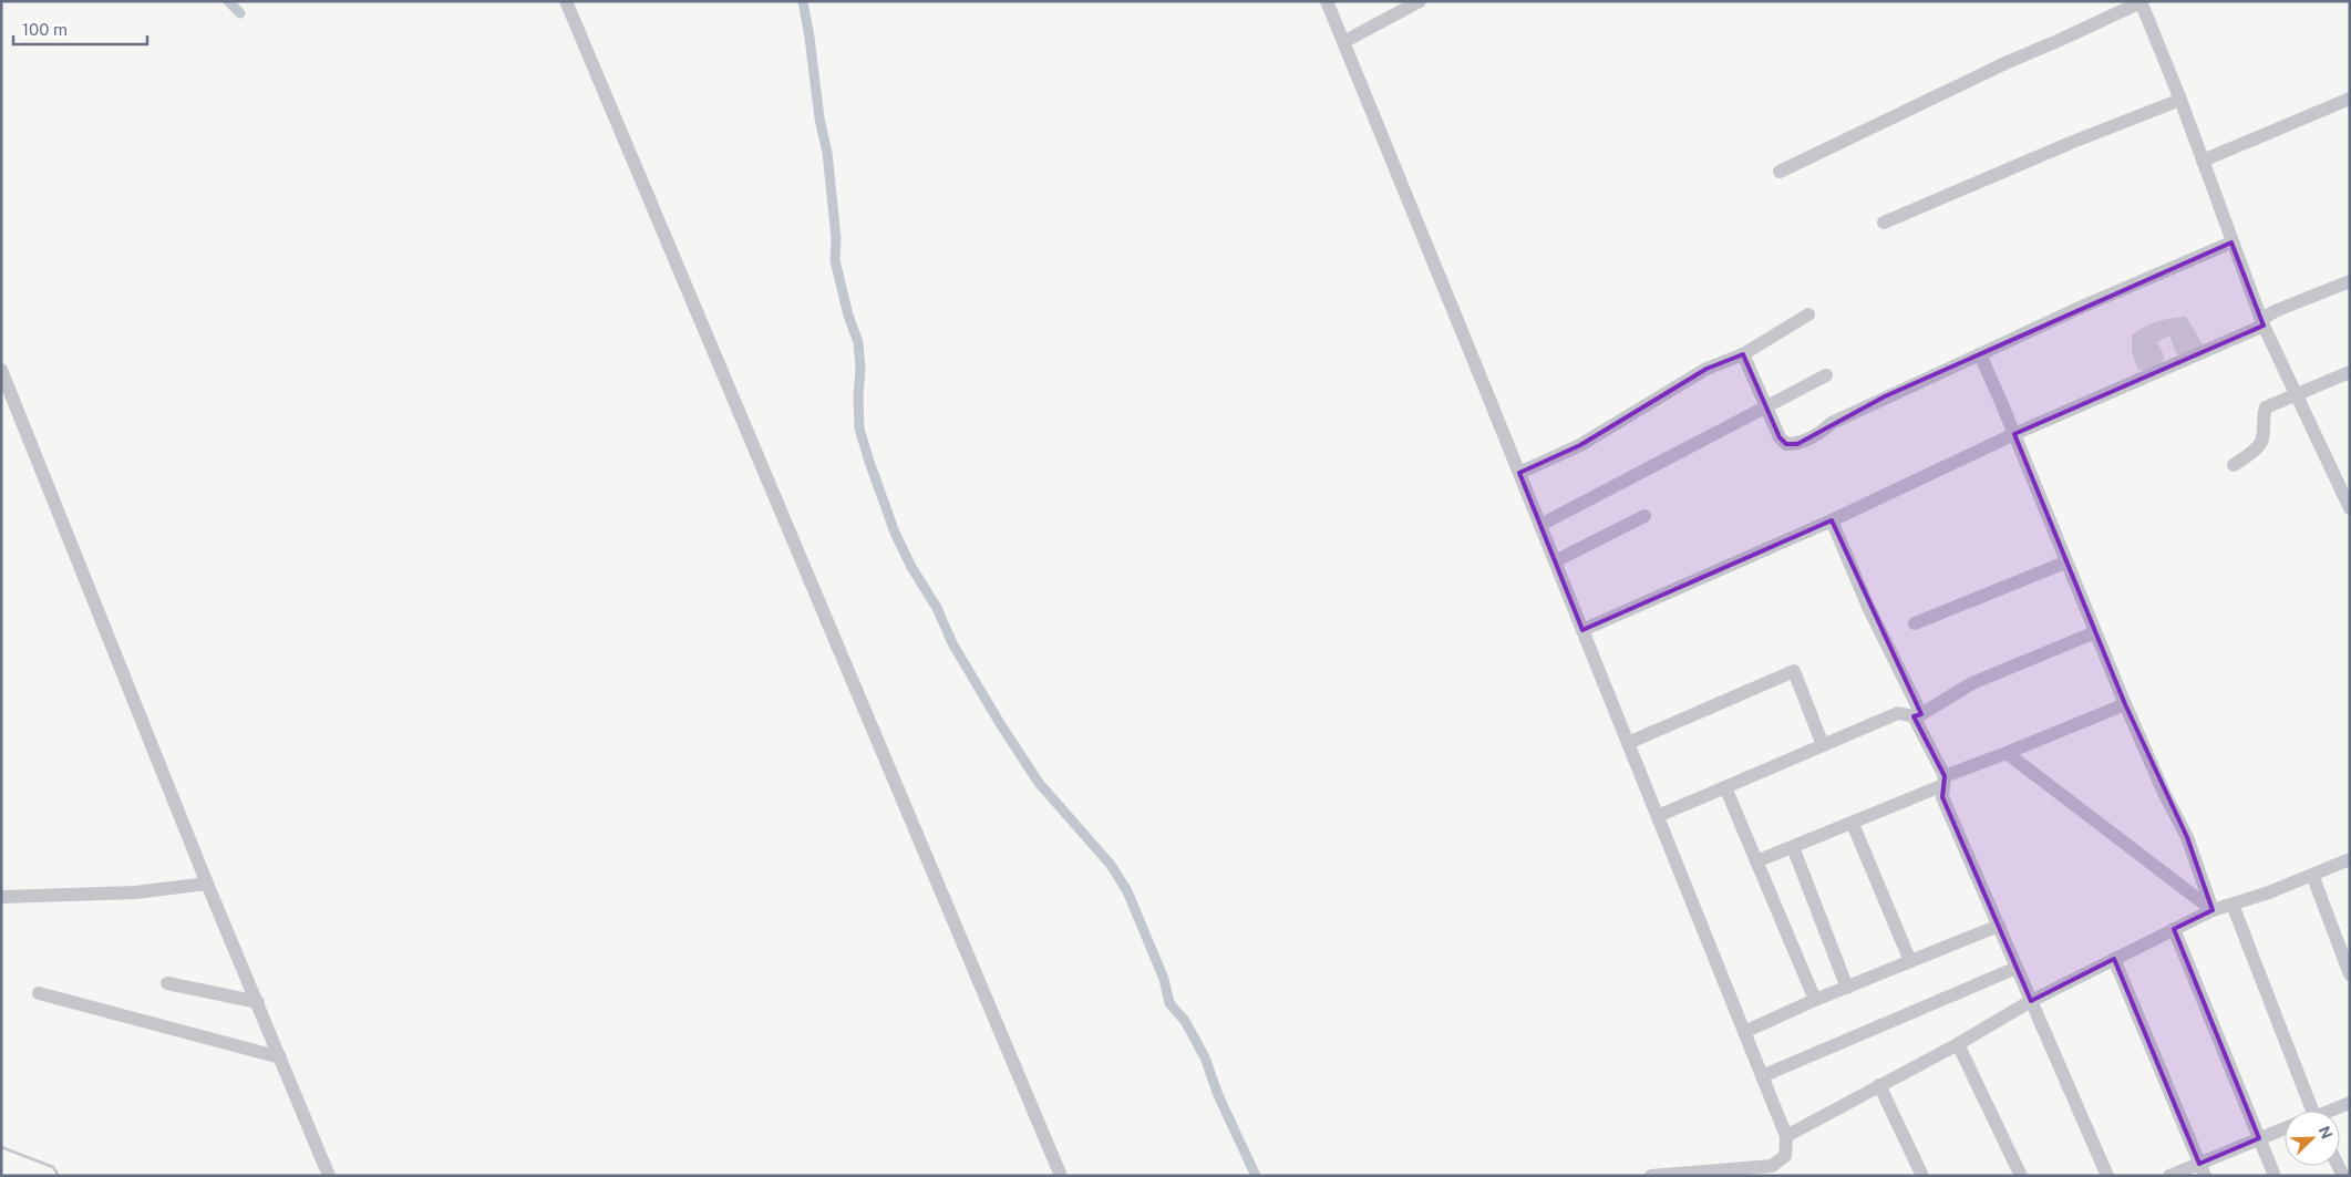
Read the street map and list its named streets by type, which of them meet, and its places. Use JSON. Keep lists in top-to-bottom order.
{
  "scale_bar": "100 m",
  "north": "top right"
}
